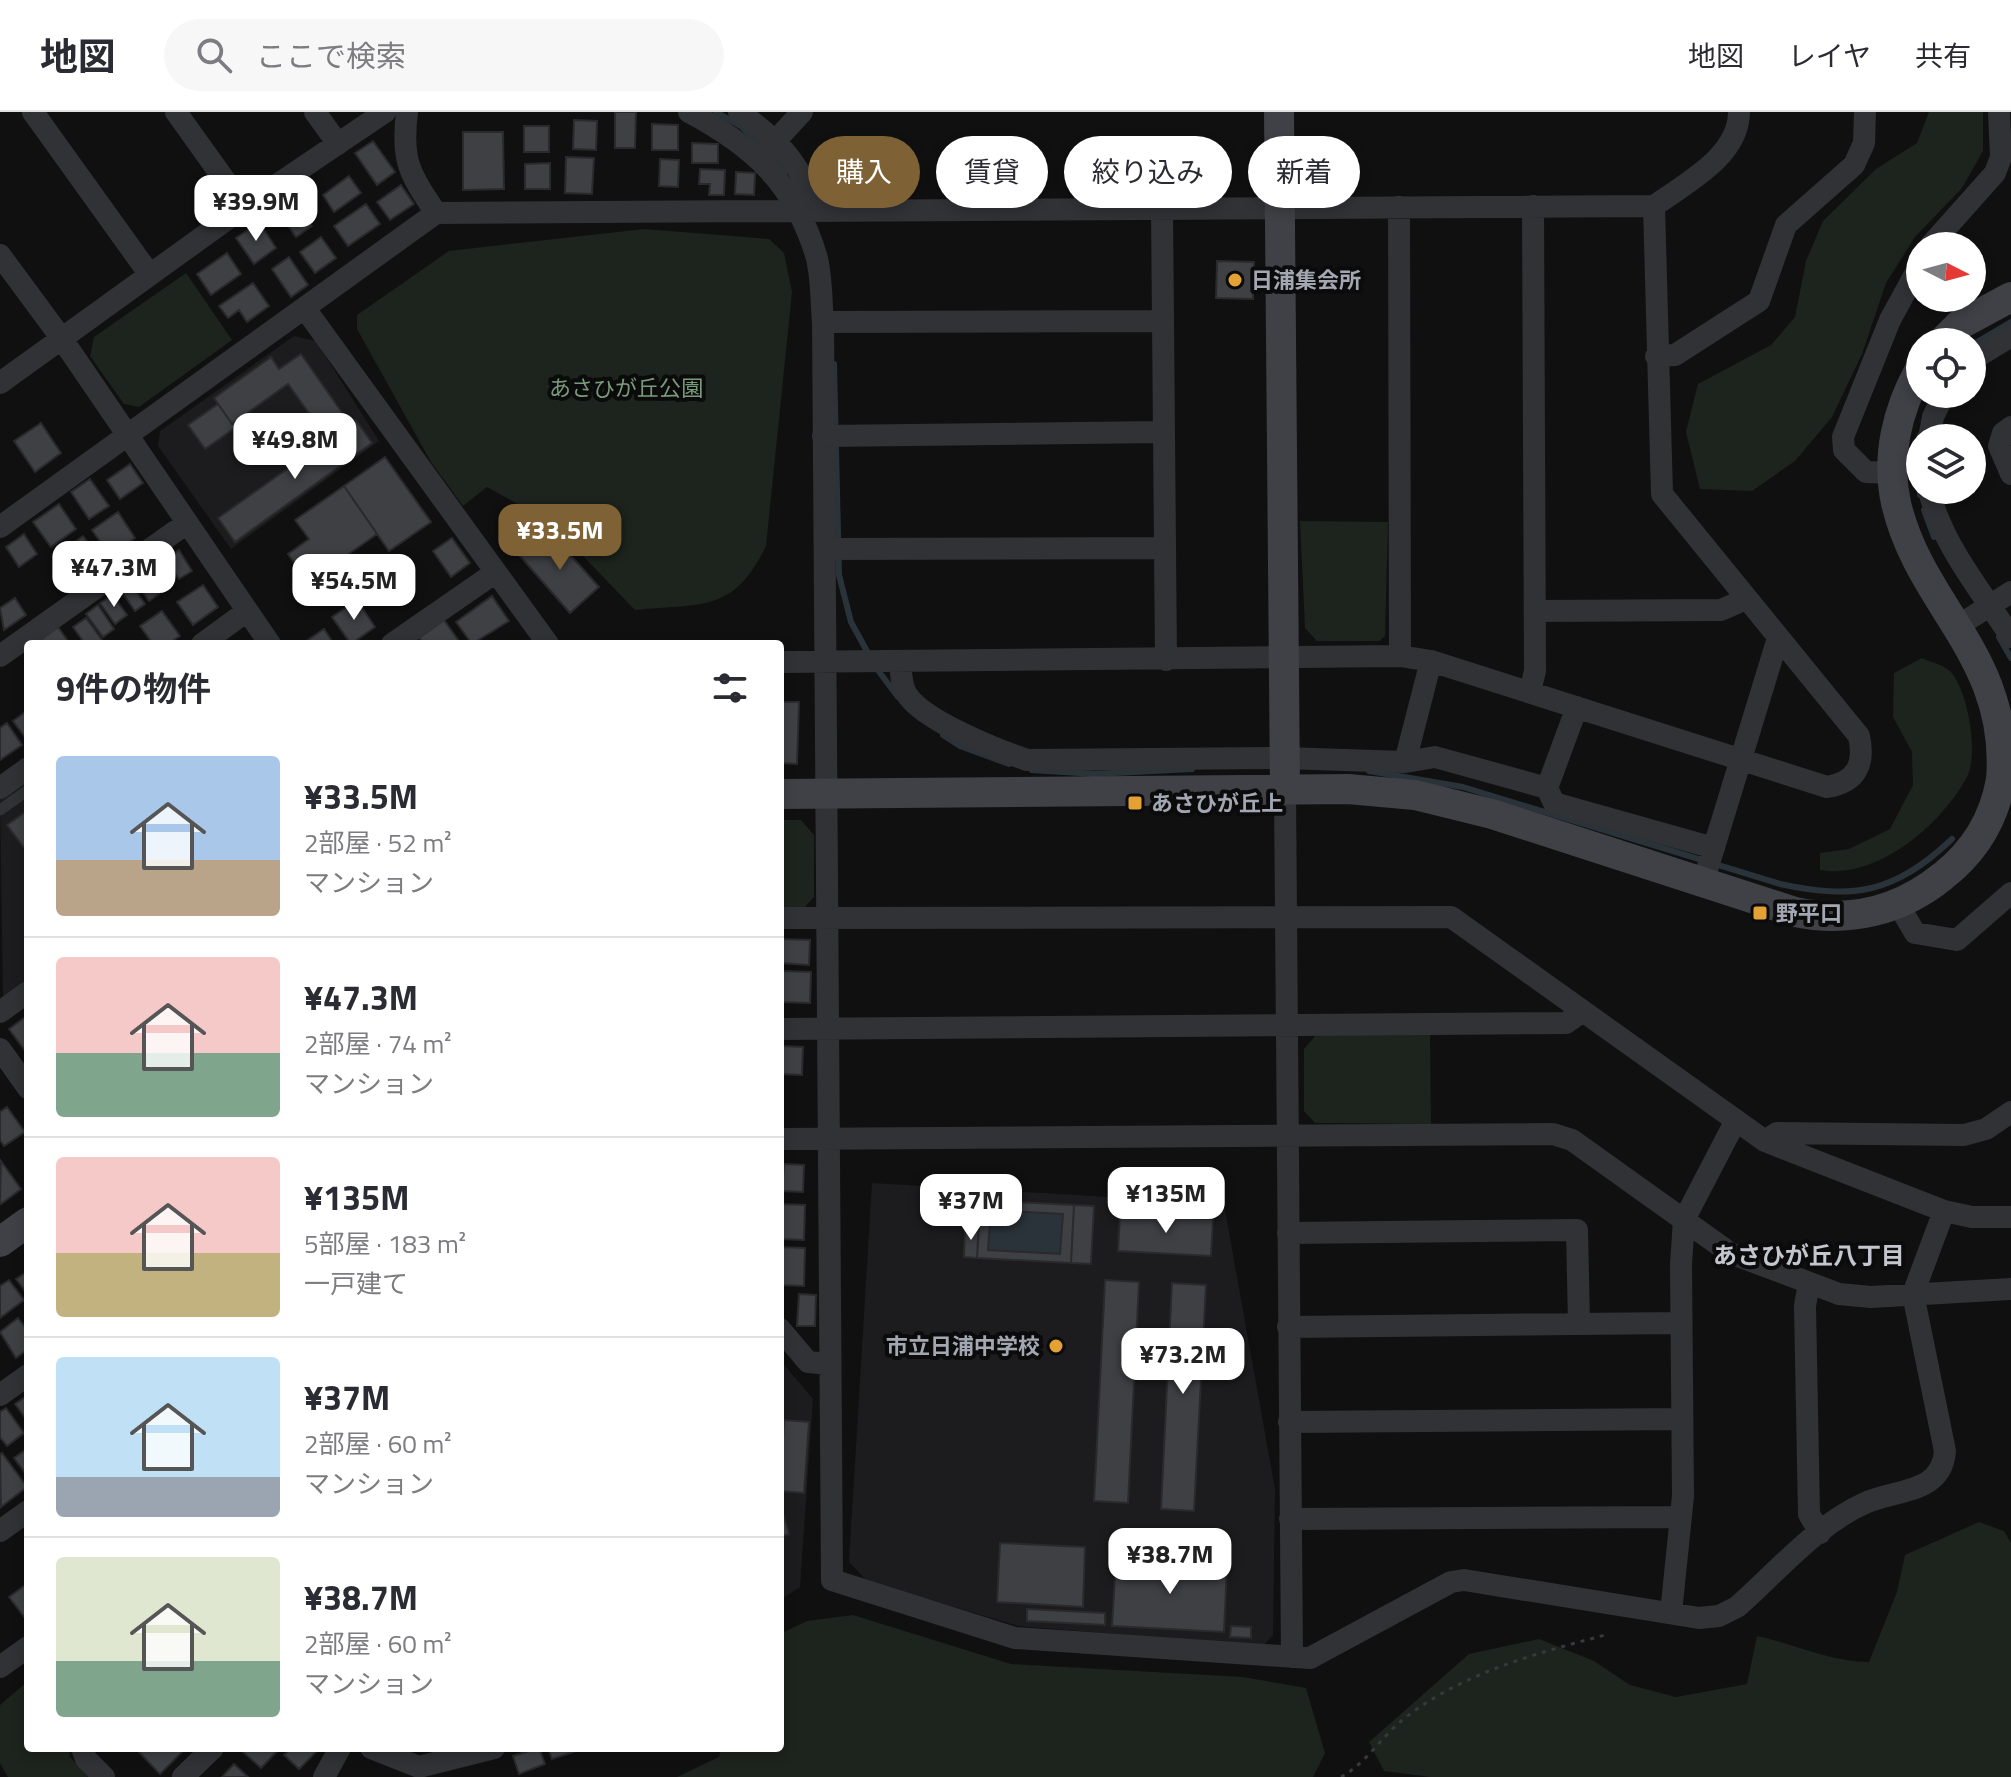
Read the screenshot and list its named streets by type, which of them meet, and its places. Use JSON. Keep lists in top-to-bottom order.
{
  "districts": ["あさひが丘八丁目"],
  "parks": ["あさひが丘公園"],
  "places": {
    "other": ["日浦集会所", "市立日浦中学校"],
    "transit": ["あさひが丘上", "野平口"]
  },
  "north": "right",
  "page": {
    "header": "地図",
    "search": "ここで検索",
    "nav": ["地図", "レイヤ", "共有"],
    "chip": [
      "購入",
      "賃貸",
      "絞り込み",
      "新着"
    ],
    "price": [
      "¥39.9M",
      "¥49.8M",
      "¥33.5M",
      "¥47.3M",
      "¥54.5M",
      "¥135M",
      "¥37M",
      "¥73.2M",
      "¥38.7M"
    ],
    "heading": "9件の物件",
    "list": [
      {
        "name": "¥33.5M",
        "note": "2部屋 · 52 m² · マンション"
      },
      {
        "name": "¥47.3M",
        "note": "2部屋 · 74 m² · マンション"
      },
      {
        "name": "¥135M",
        "note": "5部屋 · 183 m² · 一戸建て"
      },
      {
        "name": "¥37M",
        "note": "2部屋 · 60 m² · マンション"
      },
      {
        "name": "¥38.7M",
        "note": "2部屋 · 60 m² · マンション"
      }
    ]
  }
}
